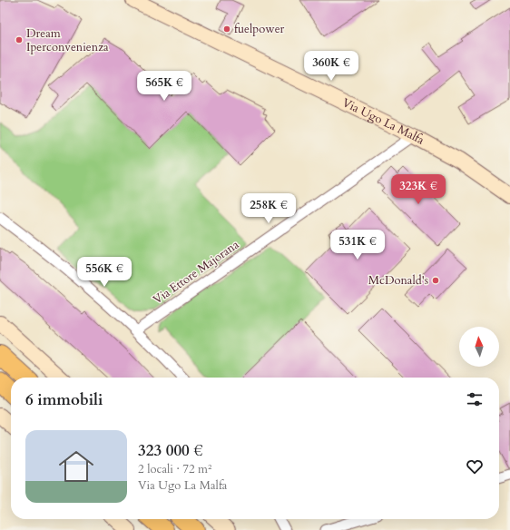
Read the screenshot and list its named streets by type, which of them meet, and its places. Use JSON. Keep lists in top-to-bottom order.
{
  "streets": {
    "street": ["Via Ugo La Malfa", "Via Ettore Majorana"]
  },
  "crossings": [
    ["Via Ugo La Malfa", "Via Ettore Majorana"]
  ],
  "places": ["fuelpower", "Dream Iperconvenienza", "McDonald's"],
  "north": "top",
  "page": {
    "price": [
      "360K €",
      "565K €",
      "323K €",
      "258K €",
      "531K €",
      "556K €"
    ],
    "heading": "6 immobili",
    "list": [
      {
        "name": "323 000 €",
        "note": "2 locali · 72 m² · Via Ugo La Malfa"
      }
    ]
  }
}
